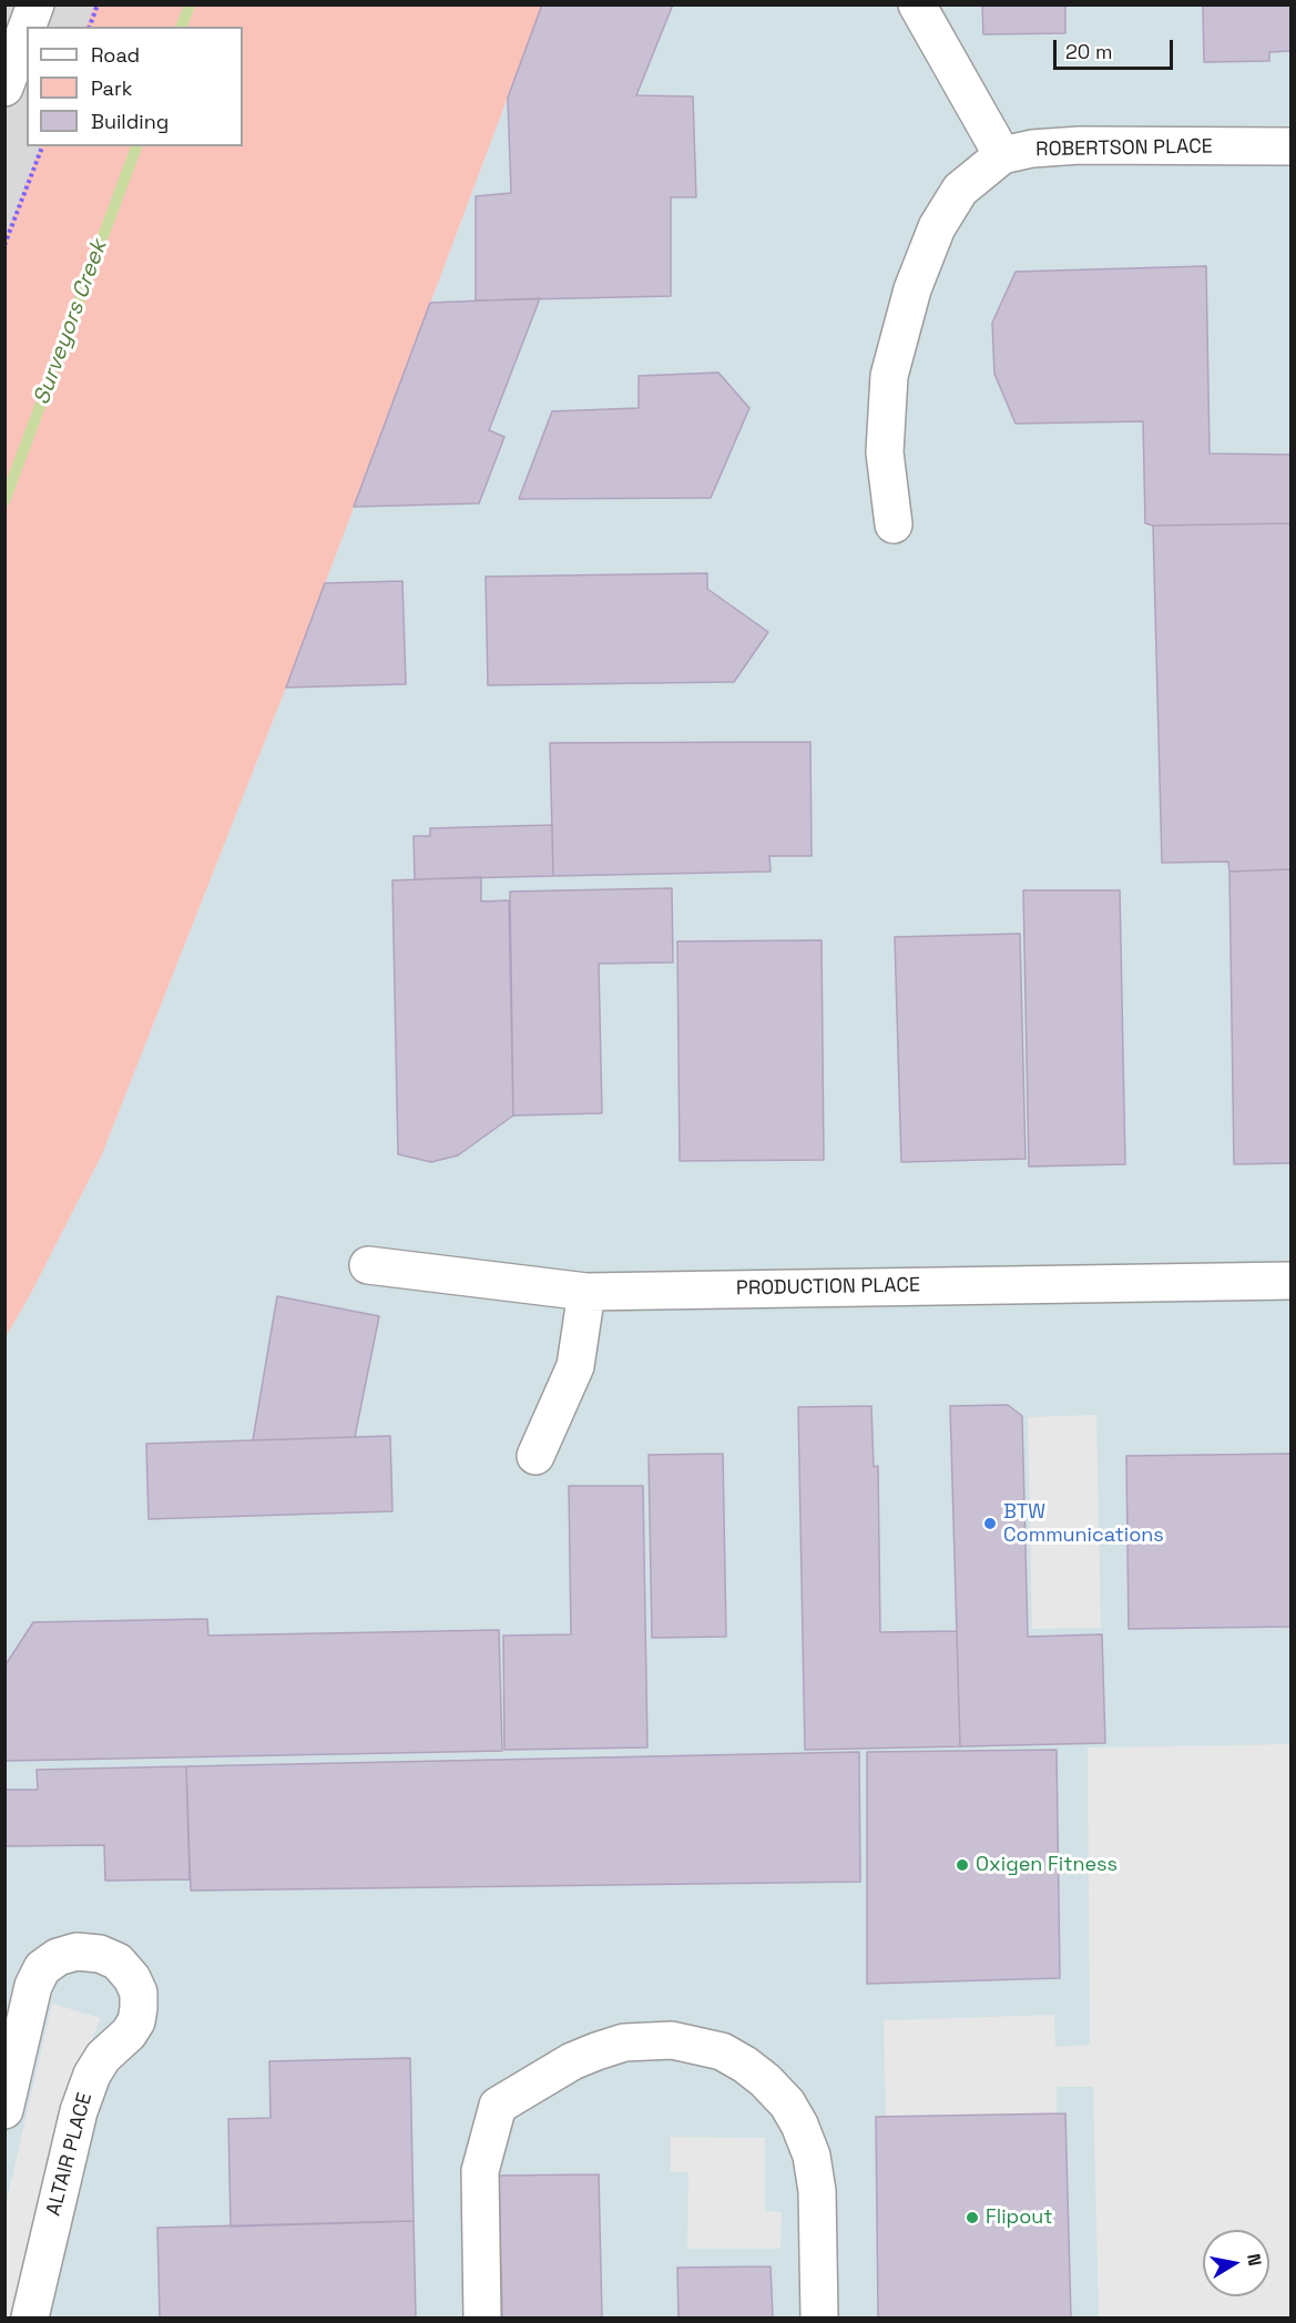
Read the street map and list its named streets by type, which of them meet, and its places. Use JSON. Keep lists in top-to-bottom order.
{
  "streets": {
    "street": ["ROBERTSON PLACE", "PRODUCTION PLACE", "ALTAIR PLACE"]
  },
  "water": ["Surveyors Creek"],
  "places": ["BTW Communications", "Oxigen Fitness", "Flipout"],
  "legend": ["Road", "Park", "Building"],
  "scale_bar": "20 m",
  "north": "right"
}
